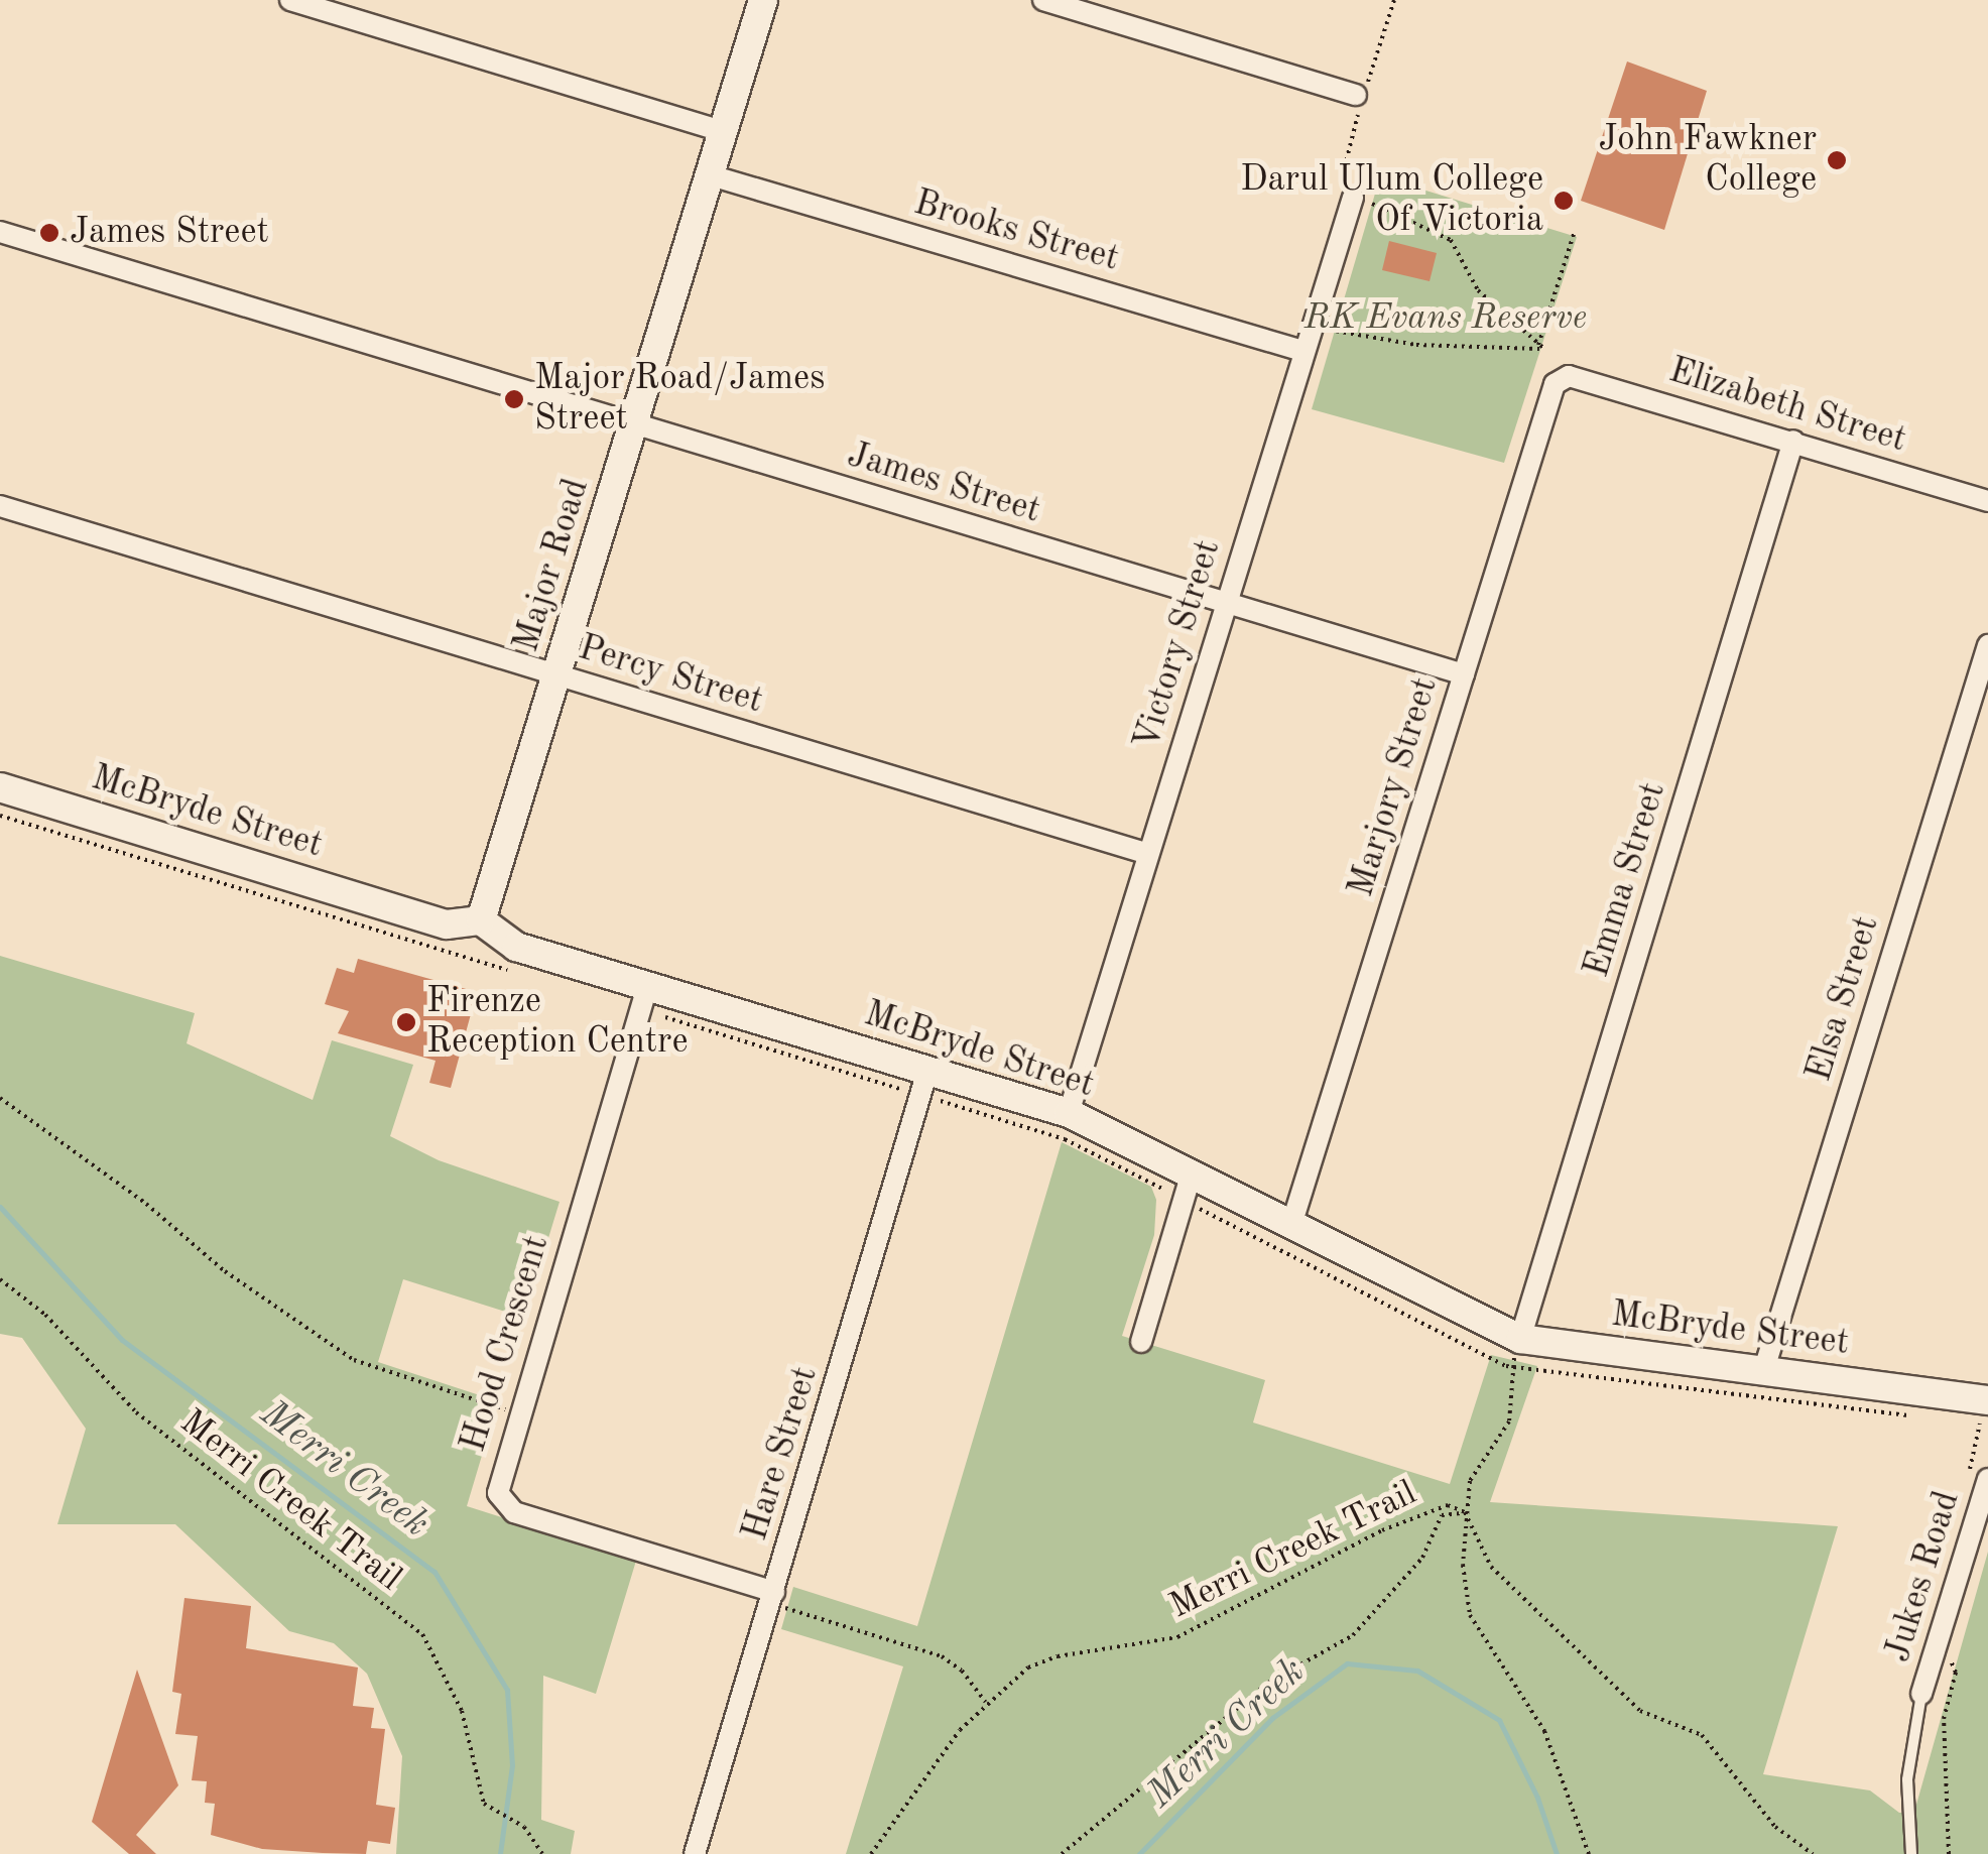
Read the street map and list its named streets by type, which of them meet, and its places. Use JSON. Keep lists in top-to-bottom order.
{
  "streets": {
    "street": [
      "Brooks Street",
      "Elizabeth Street",
      "James Street",
      "Major Road",
      "Victory Street",
      "Percy Street",
      "Marjory Street",
      "McBryde Street",
      "Emma Street",
      "Elsa Street",
      "Hood Crescent",
      "Hare Street",
      "Jukes Road"
    ],
    "path": ["Merri Creek Trail"]
  },
  "crossings": [
    ["Brooks Street", "Major Road"],
    ["Brooks Street", "Victory Street"],
    ["Elizabeth Street", "Marjory Street"],
    ["Elizabeth Street", "Emma Street"],
    ["James Street", "Major Road"],
    ["James Street", "Victory Street"],
    ["James Street", "Marjory Street"],
    ["Major Road", "Percy Street"],
    ["Major Road", "McBryde Street"],
    ["Victory Street", "Percy Street"],
    ["Victory Street", "McBryde Street"],
    ["Marjory Street", "McBryde Street"],
    ["McBryde Street", "Emma Street"],
    ["McBryde Street", "Elsa Street"],
    ["McBryde Street", "Hood Crescent"],
    ["McBryde Street", "Hare Street"],
    ["McBryde Street", "Merri Creek Trail"],
    ["Emma Street", "Merri Creek Trail"],
    ["Hood Crescent", "Hare Street"]
  ],
  "water": ["Merri Creek"],
  "parks": ["RK Evans Reserve"],
  "places": [
    "John Fawkner College",
    "Darul Ulum College Of Victoria",
    "James Street",
    "Major Road/James Street",
    "Firenze Reception Centre"
  ]
}
